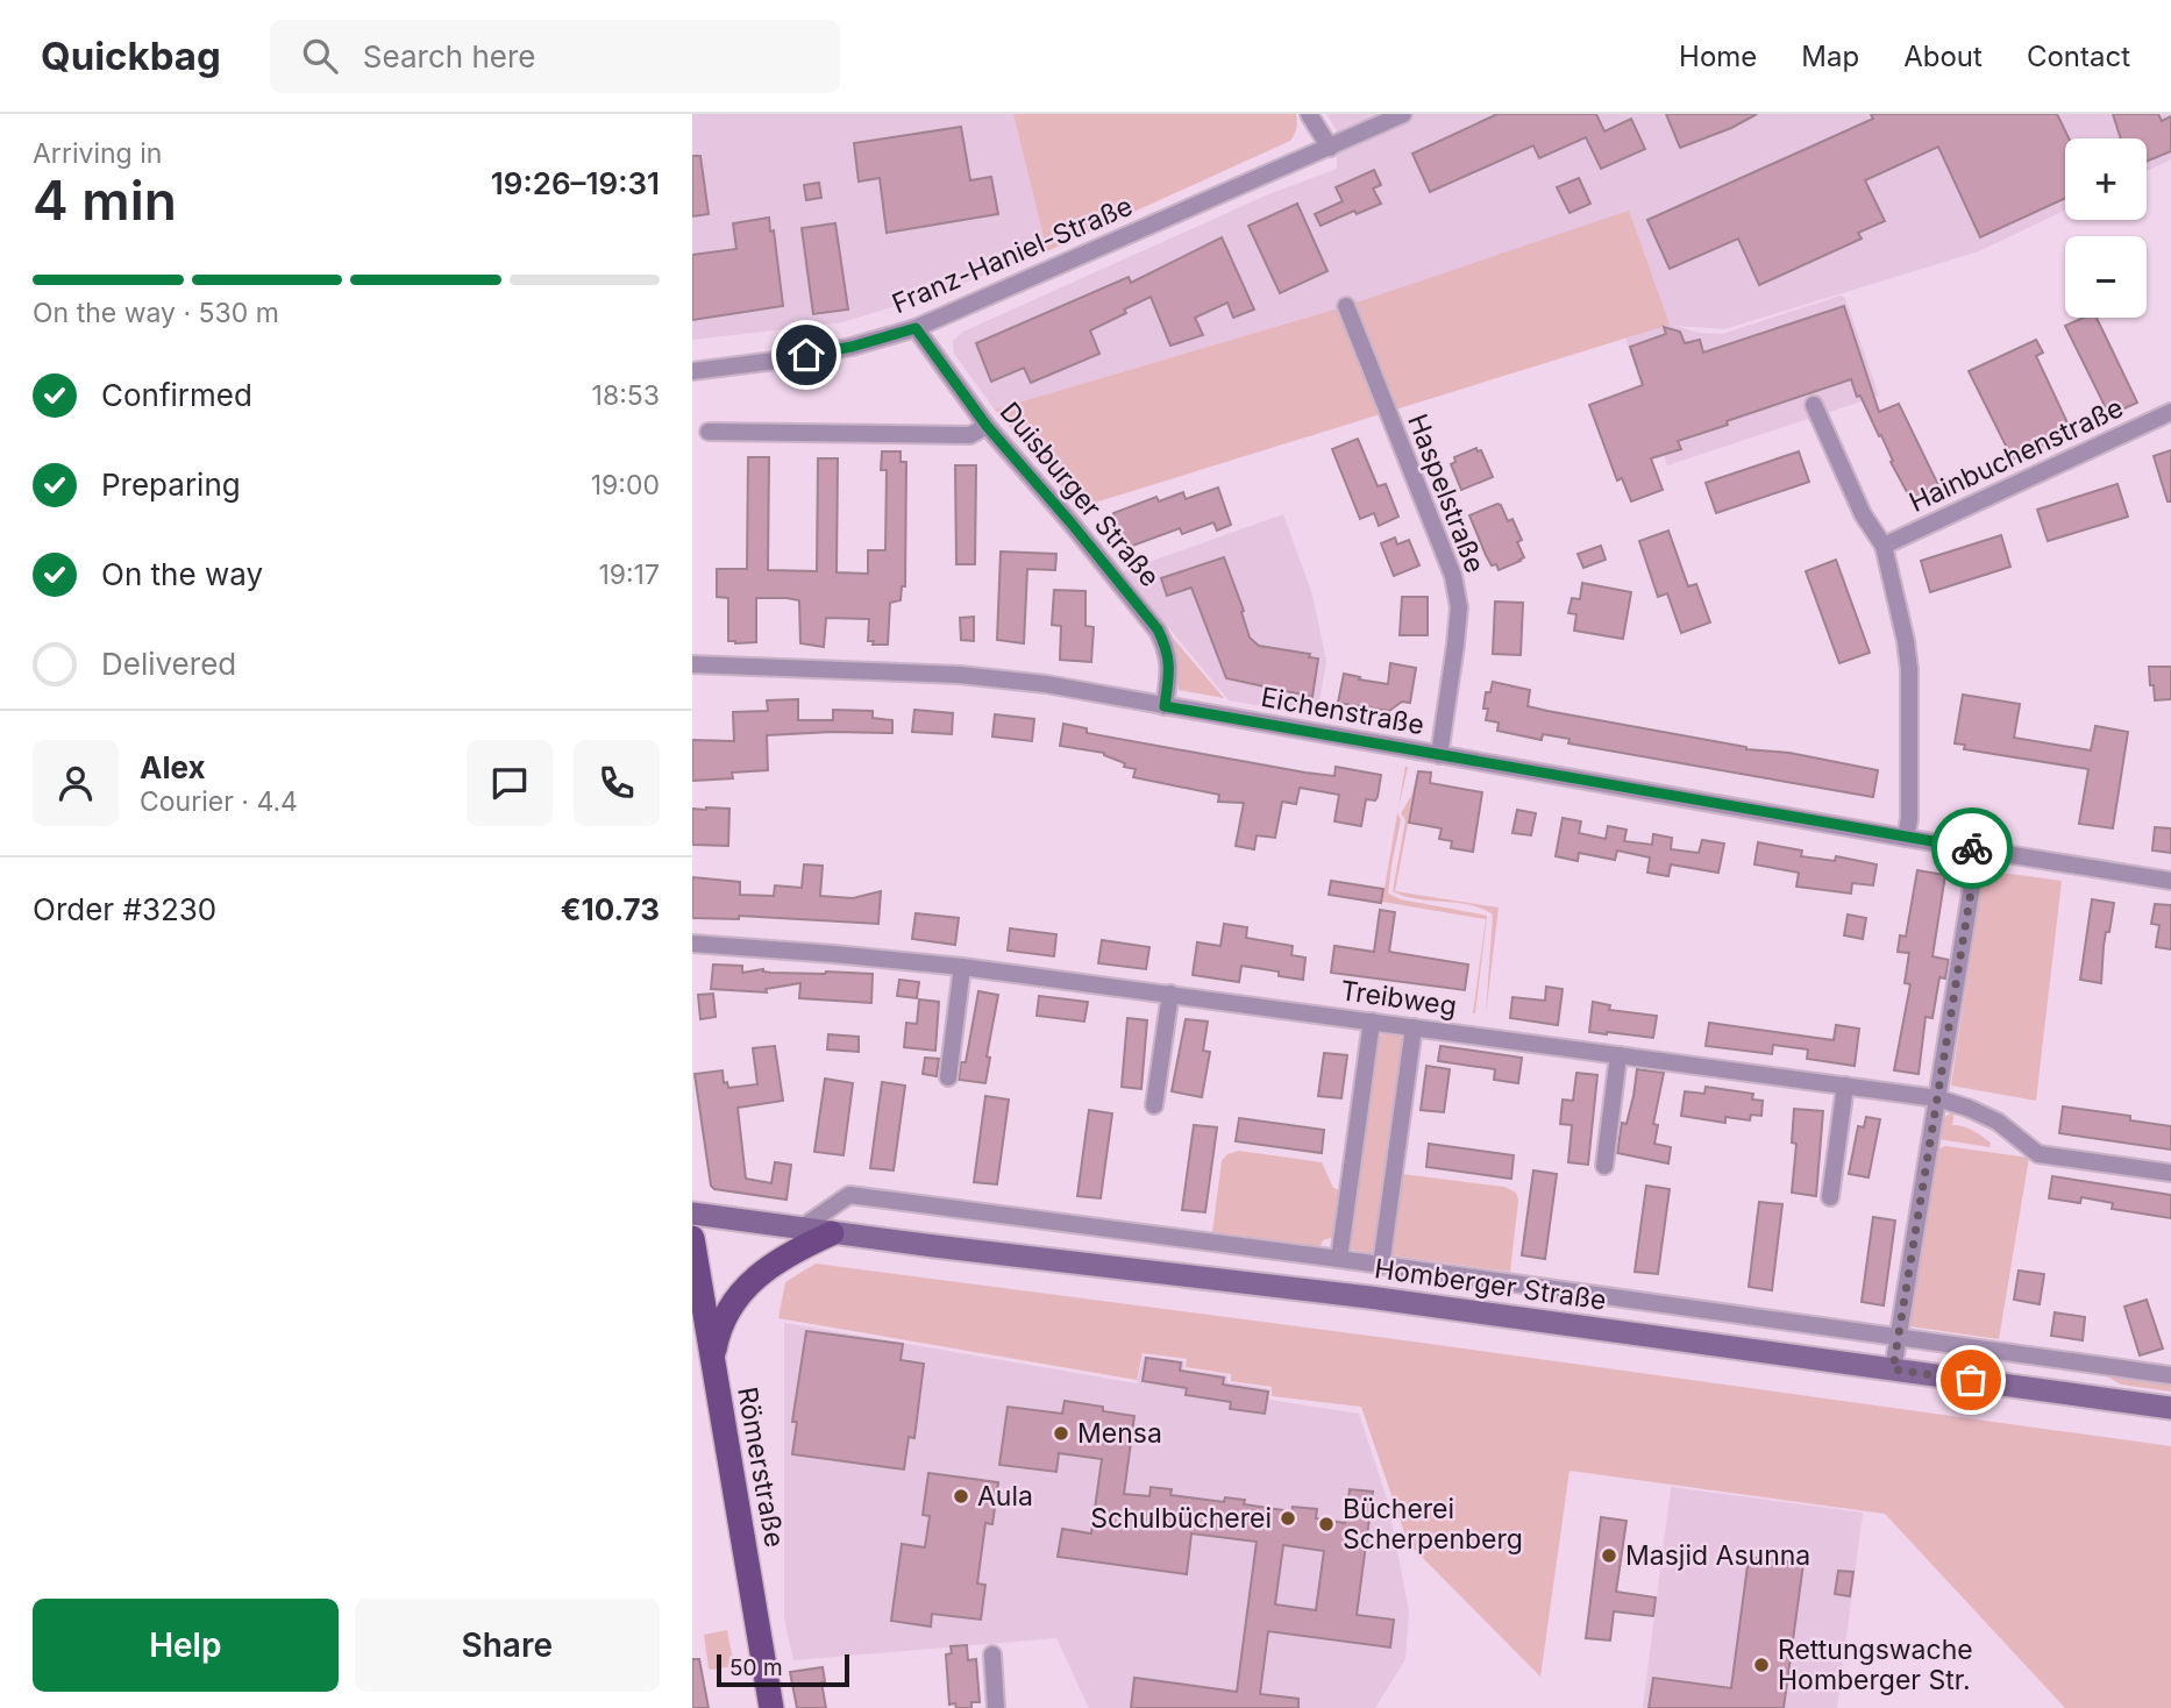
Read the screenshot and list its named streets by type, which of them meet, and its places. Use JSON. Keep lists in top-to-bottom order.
{
  "streets": {
    "main road": ["Homberger Straße", "Römerstraße"],
    "street": [
      "Franz-Haniel-Straße",
      "Hainbuchenstraße",
      "Haspelstraße",
      "Duisburger Straße",
      "Eichenstraße",
      "Treibweg"
    ]
  },
  "crossings": [
    ["Franz-Haniel-Straße", "Duisburger Straße"],
    ["Haspelstraße", "Eichenstraße"],
    ["Duisburger Straße", "Eichenstraße"],
    ["Treibweg", "Homberger Straße"]
  ],
  "places": [
    "Mensa",
    "Aula",
    "Schulbücherei",
    "Bücherei Scherpenberg",
    "Masjid Asunna",
    "Rettungswache Homberger Str."
  ],
  "scale_bar": "50 m",
  "page": {
    "header": "Quickbag",
    "search": "Search here",
    "nav": [
      "Home",
      "Map",
      "About",
      "Contact"
    ],
    "heading": ["4 min", "Arriving in", "19:26–19:31"],
    "panel": [
      "Alex",
      "Courier · 4.4",
      "Order #3230",
      "€10.73"
    ],
    "map_buttons": ["+", "−"],
    "bar": "On the way · 530 m",
    "list": [
      ["Confirmed", "18:53"],
      ["Preparing", "19:00"],
      ["On the way", "19:17"],
      "Delivered"
    ],
    "buttons": ["Help", "Share"],
    "scale": "50 m"
  }
}
